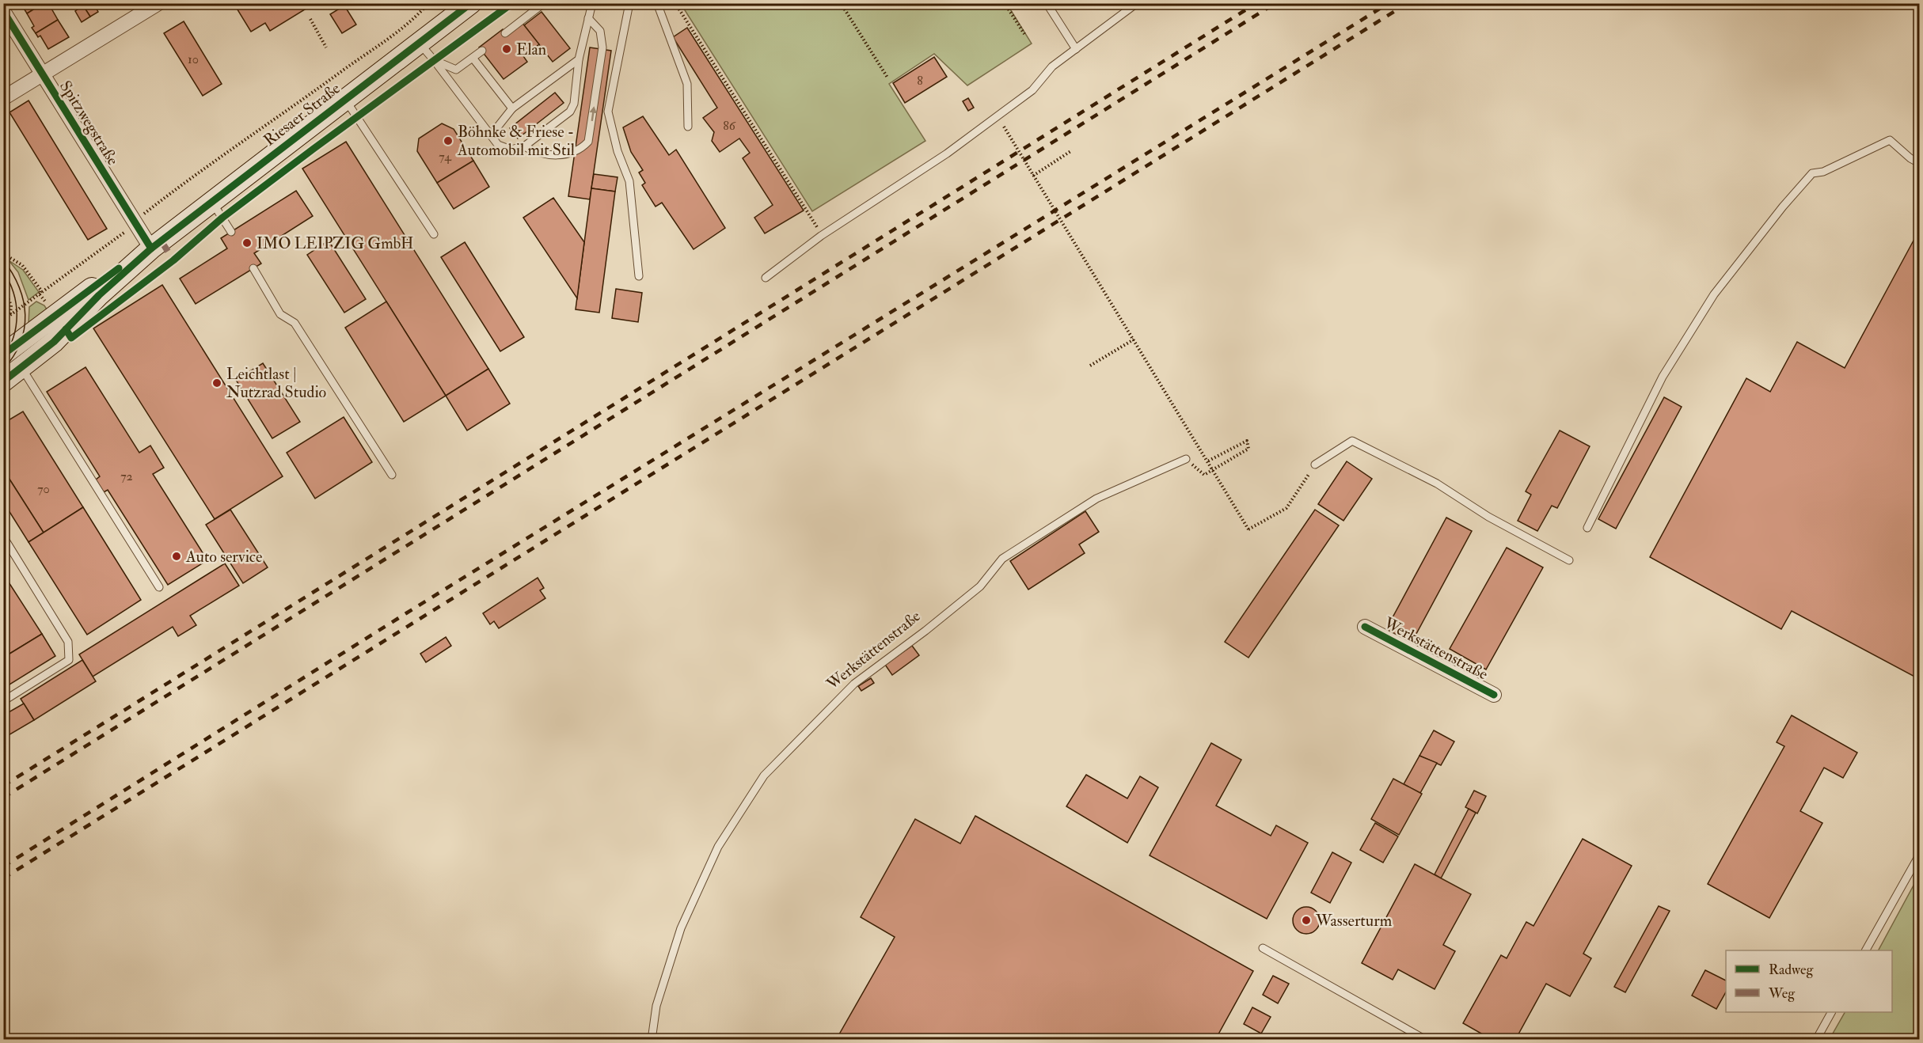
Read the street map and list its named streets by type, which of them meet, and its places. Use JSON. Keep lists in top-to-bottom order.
{
  "streets": {
    "main road": ["Riesaer Straße"],
    "street": ["Spitzwegstraße", "Werkstättenstraße"]
  },
  "crossings": [
    ["Riesaer Straße", "Spitzwegstraße"]
  ],
  "places": [
    "Elan",
    "Böhnke & Friese - Automobil mit Stil",
    "IMO LEIPZIG GmbH",
    "Leichtlast | Nutzrad Studio",
    "Auto service",
    "Wasserturm"
  ],
  "house_numbers": [
    "10",
    "8",
    "86",
    "74",
    "72",
    "70"
  ],
  "legend": ["Radweg", "Weg"]
}
